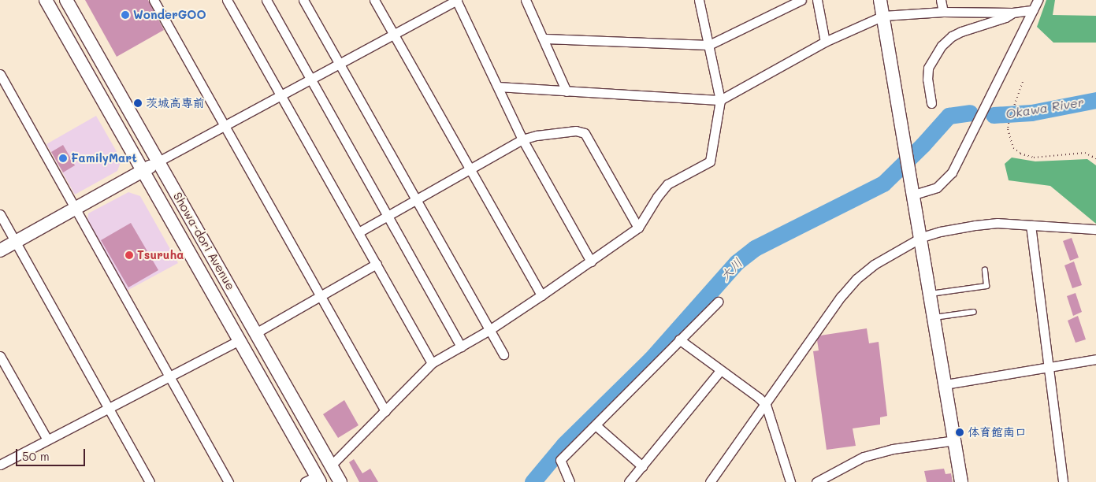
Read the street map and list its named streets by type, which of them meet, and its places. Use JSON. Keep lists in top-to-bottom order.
{
  "streets": {
    "street": ["Showa-dori Avenue"]
  },
  "water": ["Okawa River", "大川"],
  "places": [
    "WonderGOO",
    "茨城高専前",
    "FamilyMart",
    "Tsuruha",
    "体育館南口"
  ],
  "scale_bar": "50 m"
}
